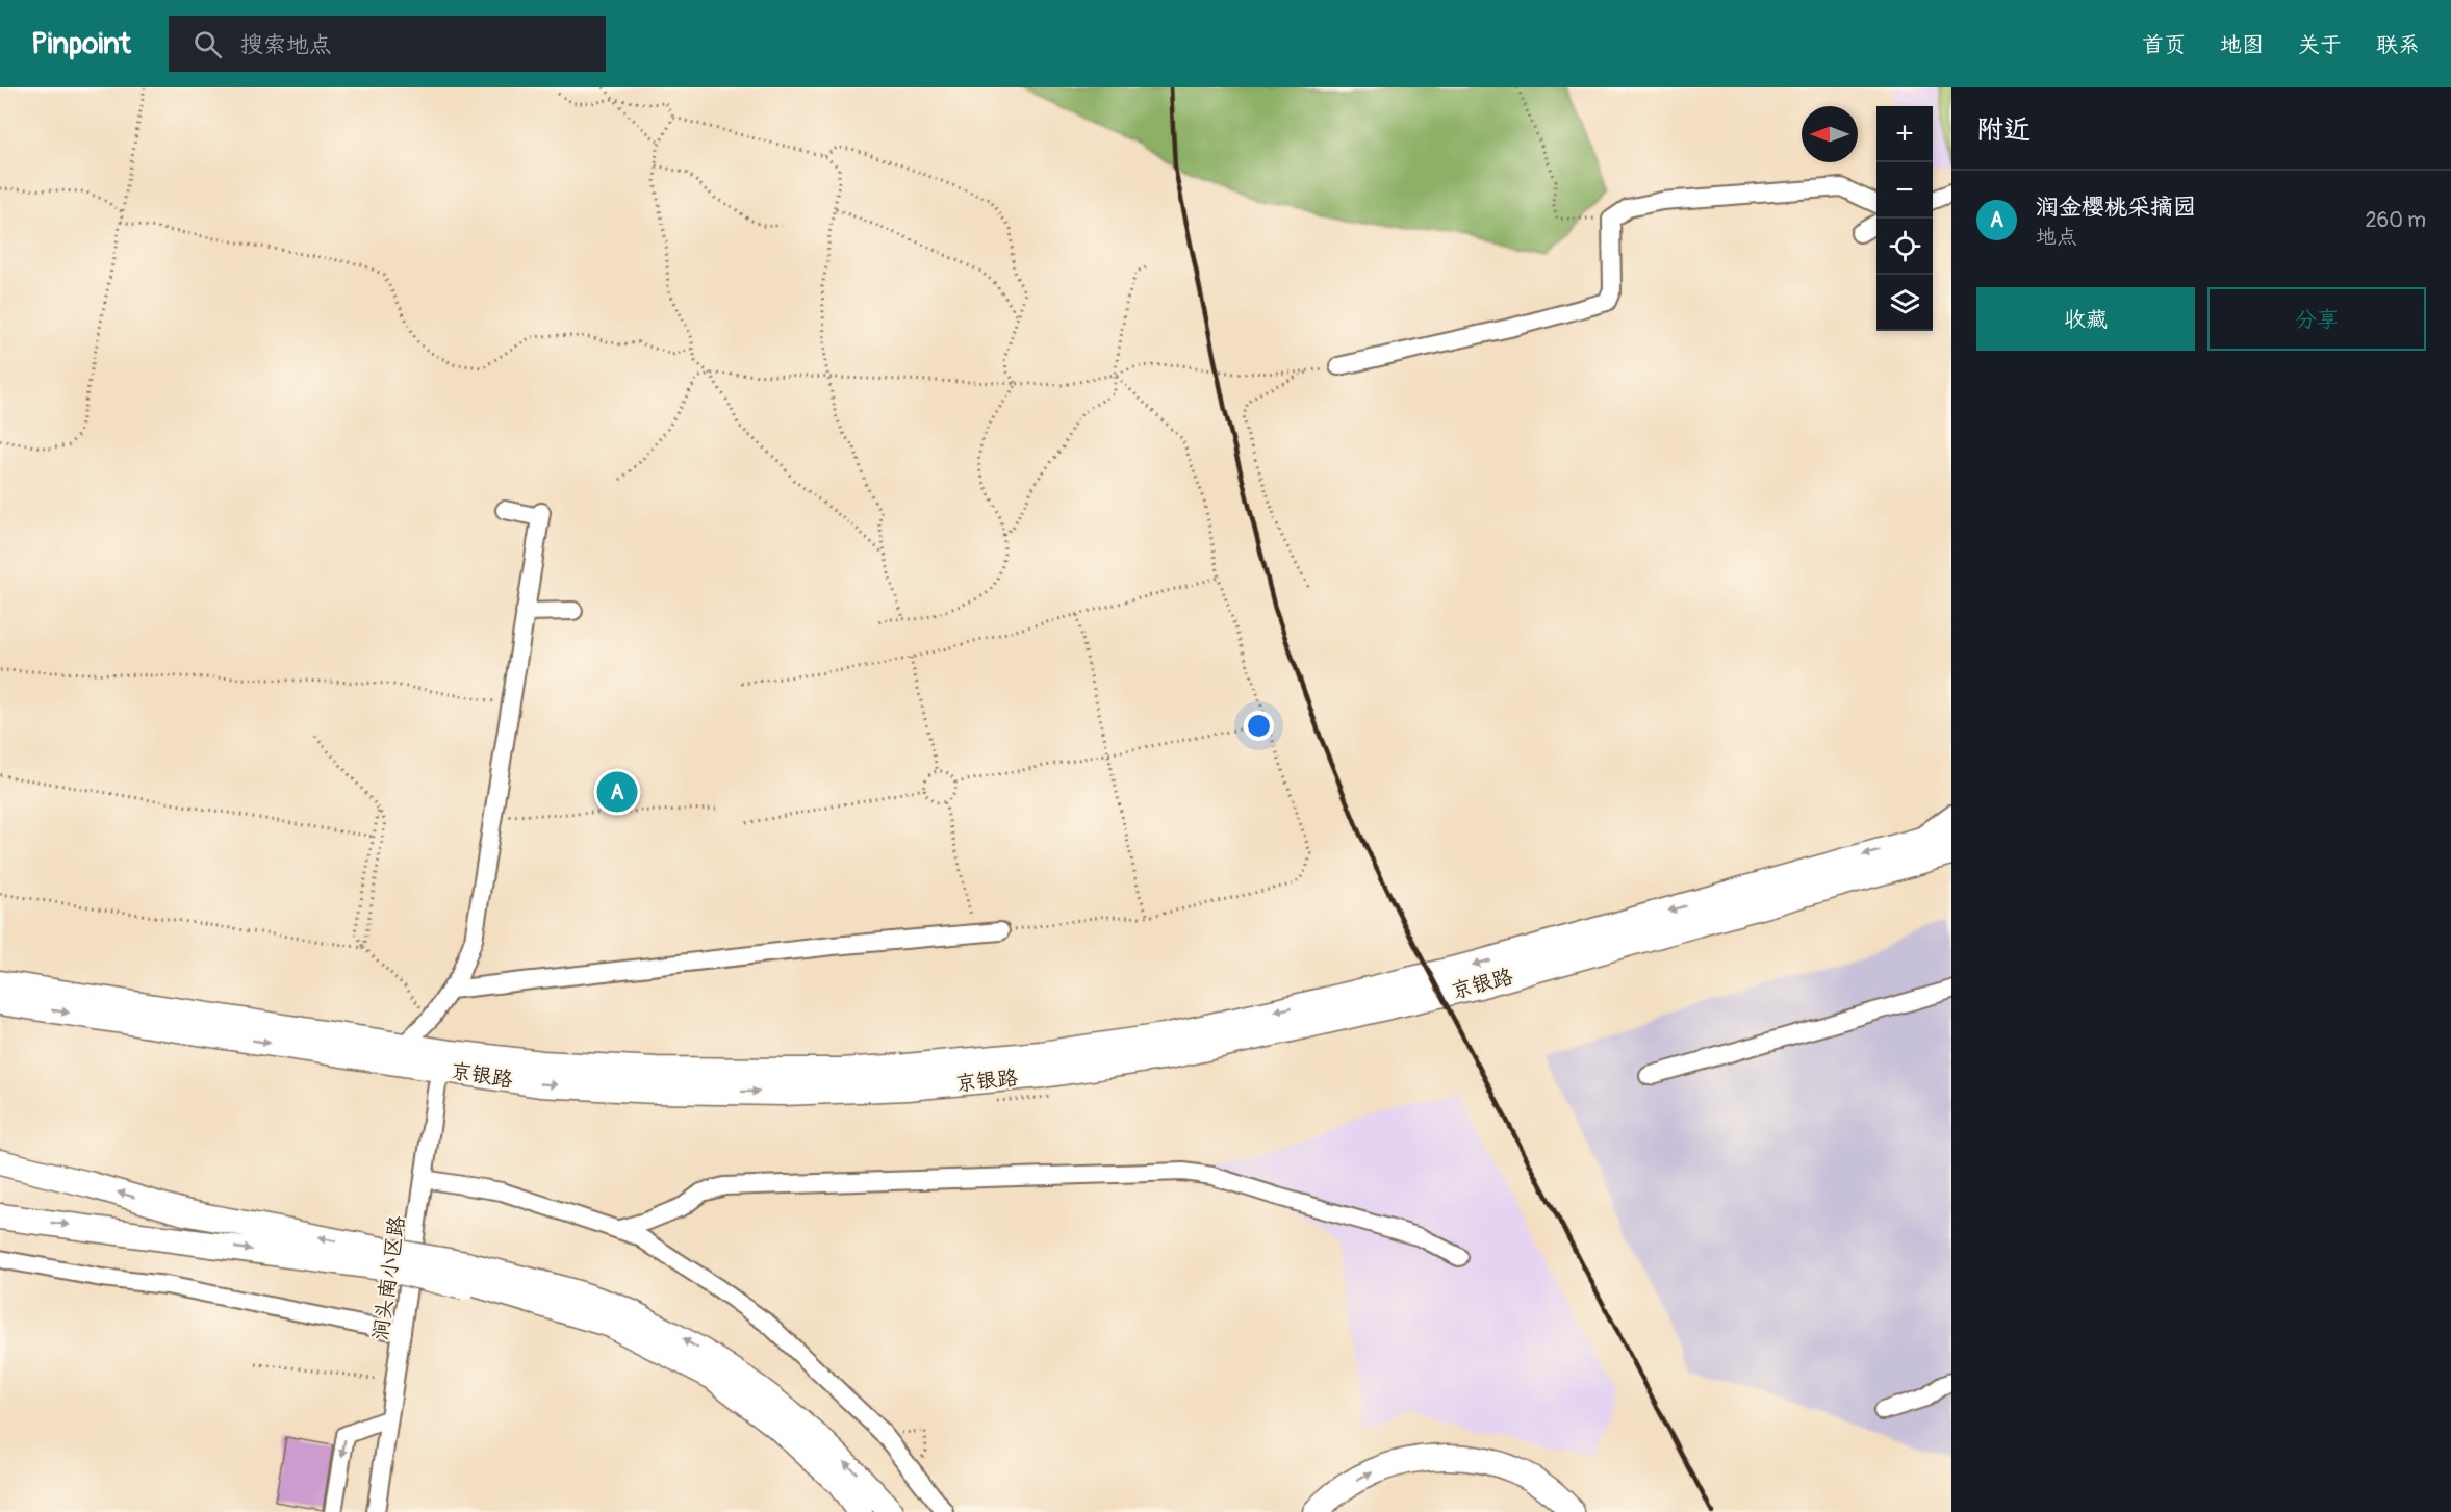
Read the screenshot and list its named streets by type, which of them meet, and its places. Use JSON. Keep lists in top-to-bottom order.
{
  "streets": {
    "highway": ["京银路"],
    "street": ["涧头南小区路"]
  },
  "crossings": [
    ["京银路", "涧头南小区路"]
  ],
  "north": "left",
  "page": {
    "header": "Pinpoint",
    "search": "搜索地点",
    "nav": [
      "首页",
      "地图",
      "关于",
      "联系"
    ],
    "heading": "附近",
    "map_buttons": ["+", "−"],
    "list": [
      {
        "mark": "A",
        "name": "润金樱桃采摘园",
        "note": "地点",
        "value": "260 m"
      }
    ],
    "buttons": ["收藏", "分享"],
    "pins": "A"
  }
}
